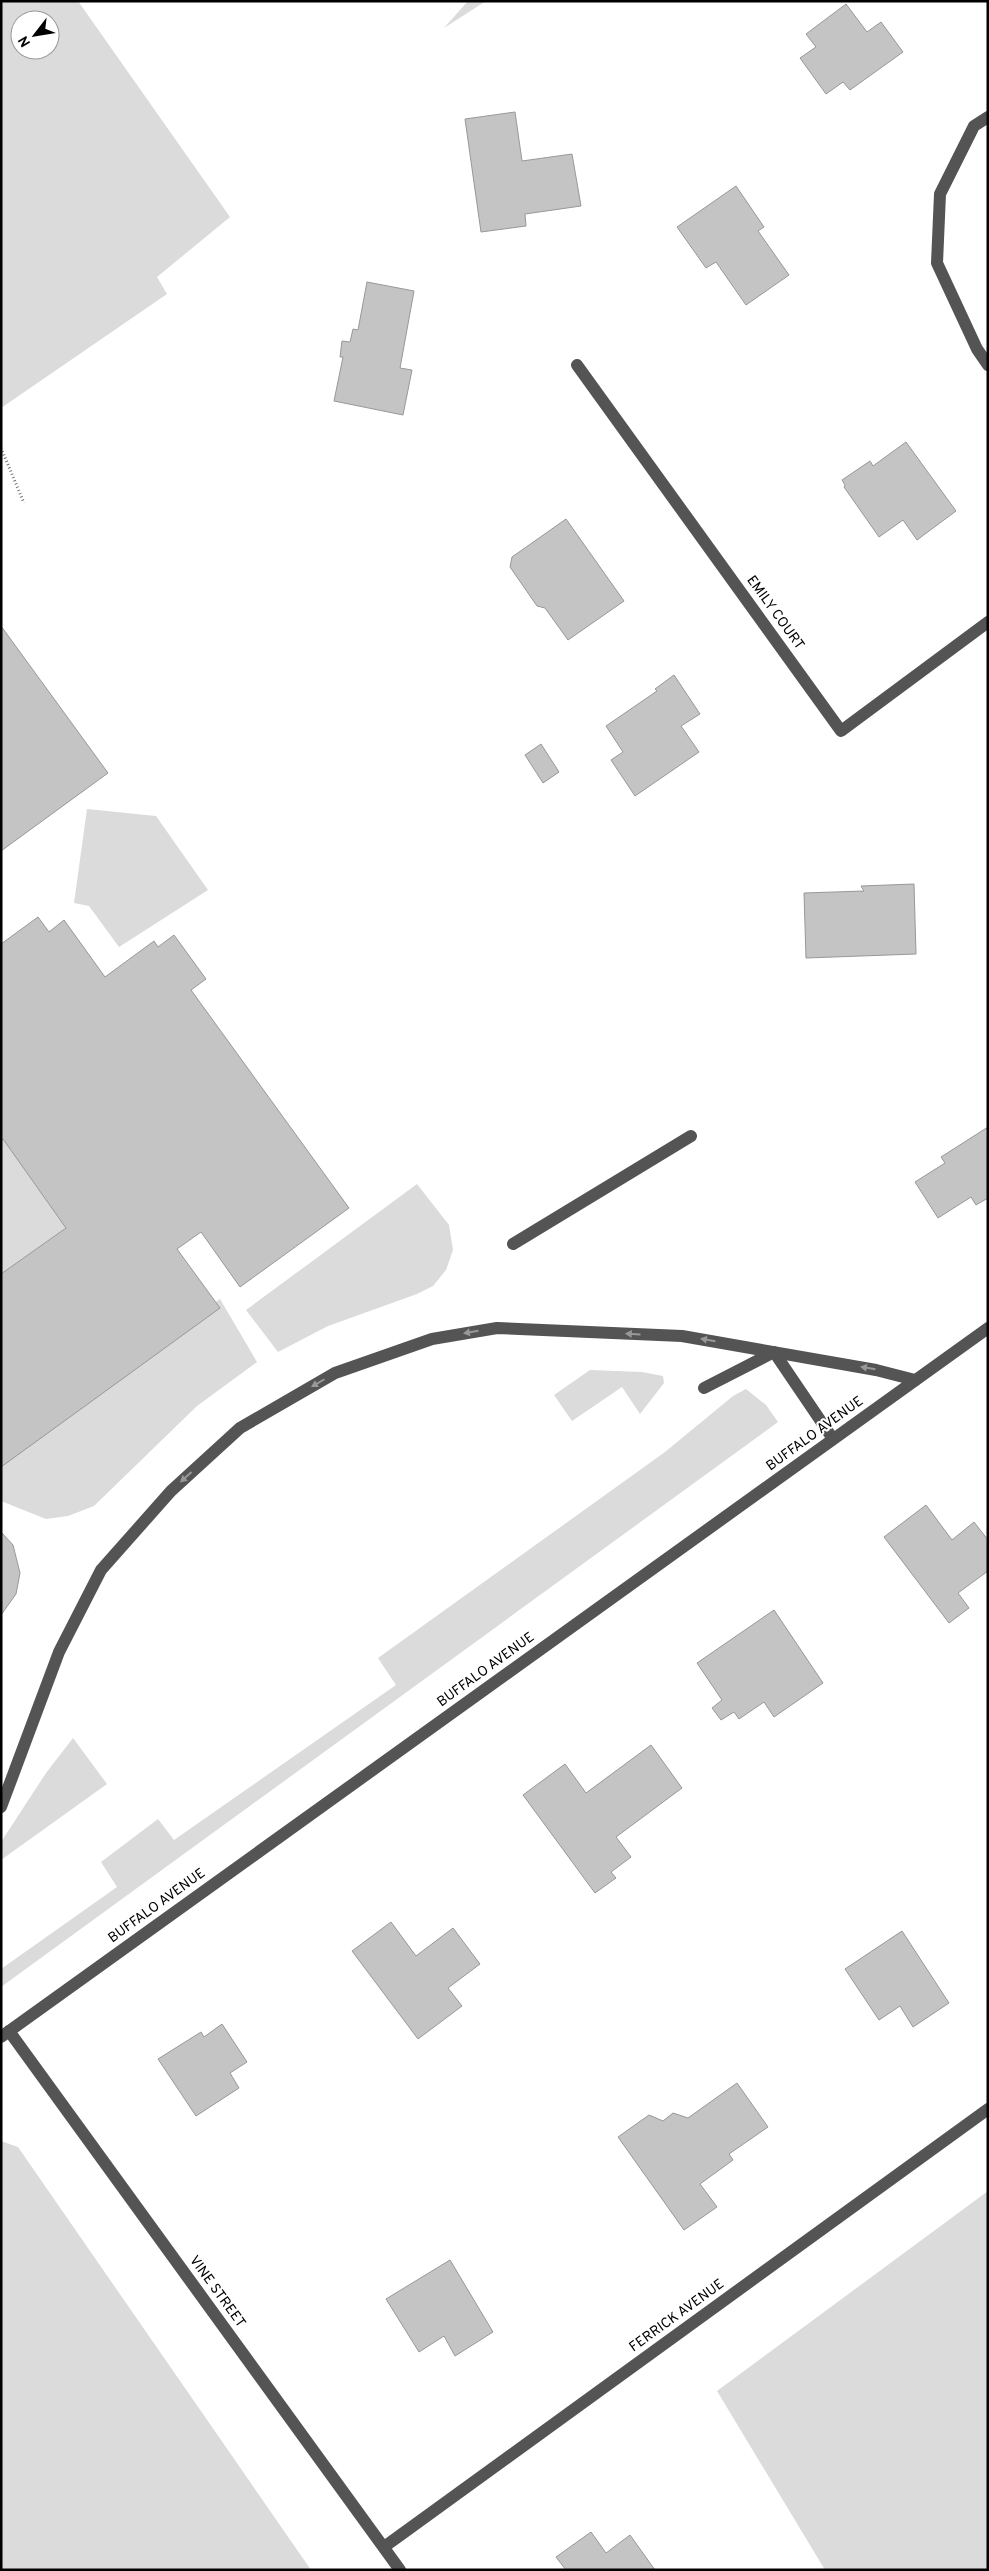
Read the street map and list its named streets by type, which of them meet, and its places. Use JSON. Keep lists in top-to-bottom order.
{
  "streets": {
    "street": [
      "EMILY COURT",
      "BUFFALO AVENUE",
      "VINE STREET",
      "FERRICK AVENUE"
    ]
  },
  "crossings": [
    ["BUFFALO AVENUE", "VINE STREET"],
    ["VINE STREET", "FERRICK AVENUE"]
  ],
  "north": "bottom left"
}
